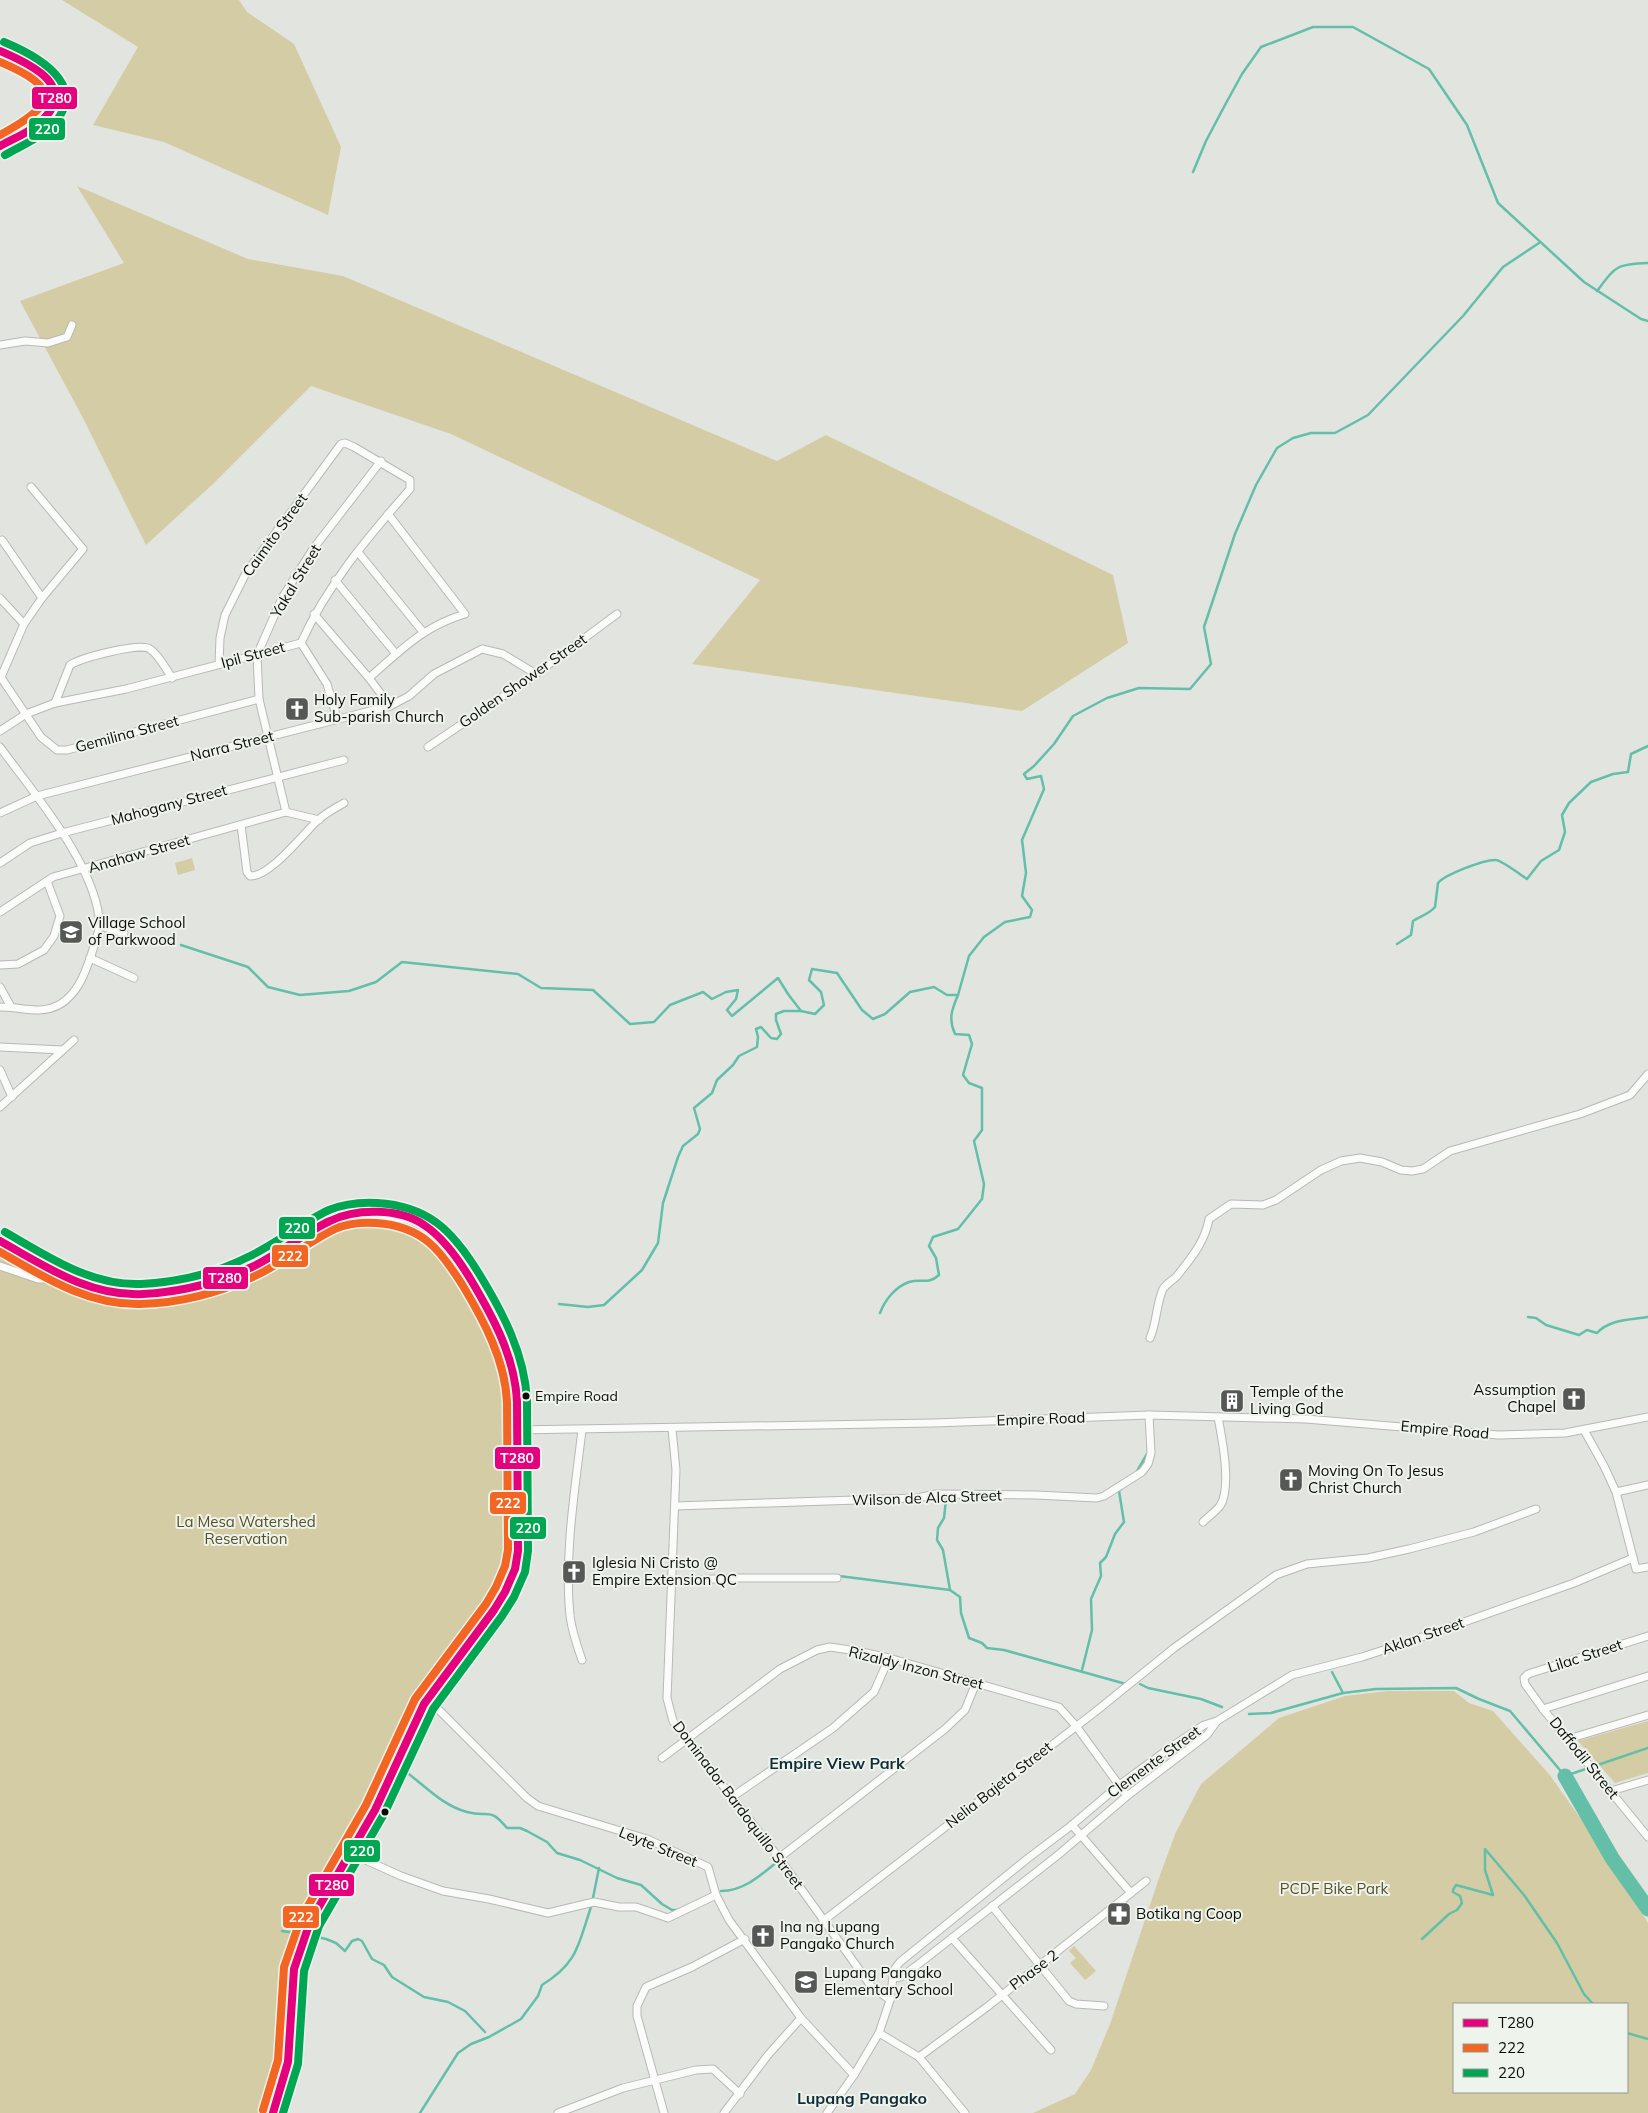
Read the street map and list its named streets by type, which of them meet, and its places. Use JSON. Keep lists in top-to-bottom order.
{
  "streets": {
    "street": [
      "Caimito Street",
      "Yakal Street",
      "Ipil Street",
      "Golden Shower Street",
      "Gemilina Street",
      "Narra Street",
      "Mahogany Street",
      "Anahaw Street",
      "Empire Road",
      "Wilson de Alca Street",
      "Aklan Street",
      "Lilac Street",
      "Rizaldy Inzon Street",
      "Daffodil Street",
      "Clemente Street",
      "Nelia Bajeta Street",
      "Dominador Bardoquillo Street",
      "Leyte Street",
      "Phase 2"
    ]
  },
  "crossings": [
    ["Caimito Street", "Ipil Street"],
    ["Yakal Street", "Ipil Street"],
    ["Yakal Street", "Gemilina Street"],
    ["Yakal Street", "Narra Street"],
    ["Yakal Street", "Mahogany Street"],
    ["Yakal Street", "Anahaw Street"],
    ["Ipil Street", "Gemilina Street"],
    ["Golden Shower Street", "Narra Street"],
    ["Empire Road", "Wilson de Alca Street"],
    ["Empire Road", "Dominador Bardoquillo Street"],
    ["Wilson de Alca Street", "Dominador Bardoquillo Street"],
    ["Aklan Street", "Clemente Street"],
    ["Lilac Street", "Daffodil Street"],
    ["Rizaldy Inzon Street", "Clemente Street"],
    ["Rizaldy Inzon Street", "Nelia Bajeta Street"],
    ["Rizaldy Inzon Street", "Dominador Bardoquillo Street"],
    ["Clemente Street", "Dominador Bardoquillo Street"],
    ["Clemente Street", "Leyte Street"],
    ["Nelia Bajeta Street", "Dominador Bardoquillo Street"]
  ],
  "districts": ["Empire View Park", "Lupang Pangako"],
  "parks": ["La Mesa Watershed Reservation", "PCDF Bike Park"],
  "places": {
    "church": [
      "Holy Family Sub-parish Church",
      "Assumption Chapel",
      "Moving On To Jesus Christ Church",
      "Iglesia Ni Cristo @ Empire Extension QC",
      "Ina ng Lupang Pangako Church"
    ],
    "school or university": ["Village School of Parkwood", "Lupang Pangako Elementary School"],
    "other": ["Empire Road"],
    "building": ["Temple of the Living God"],
    "pharmacy": ["Botika ng Coop"]
  },
  "lines": ["transit line 220", "transit line T280", "transit line 222"],
  "legend": ["T280", "222", "220"]
}
